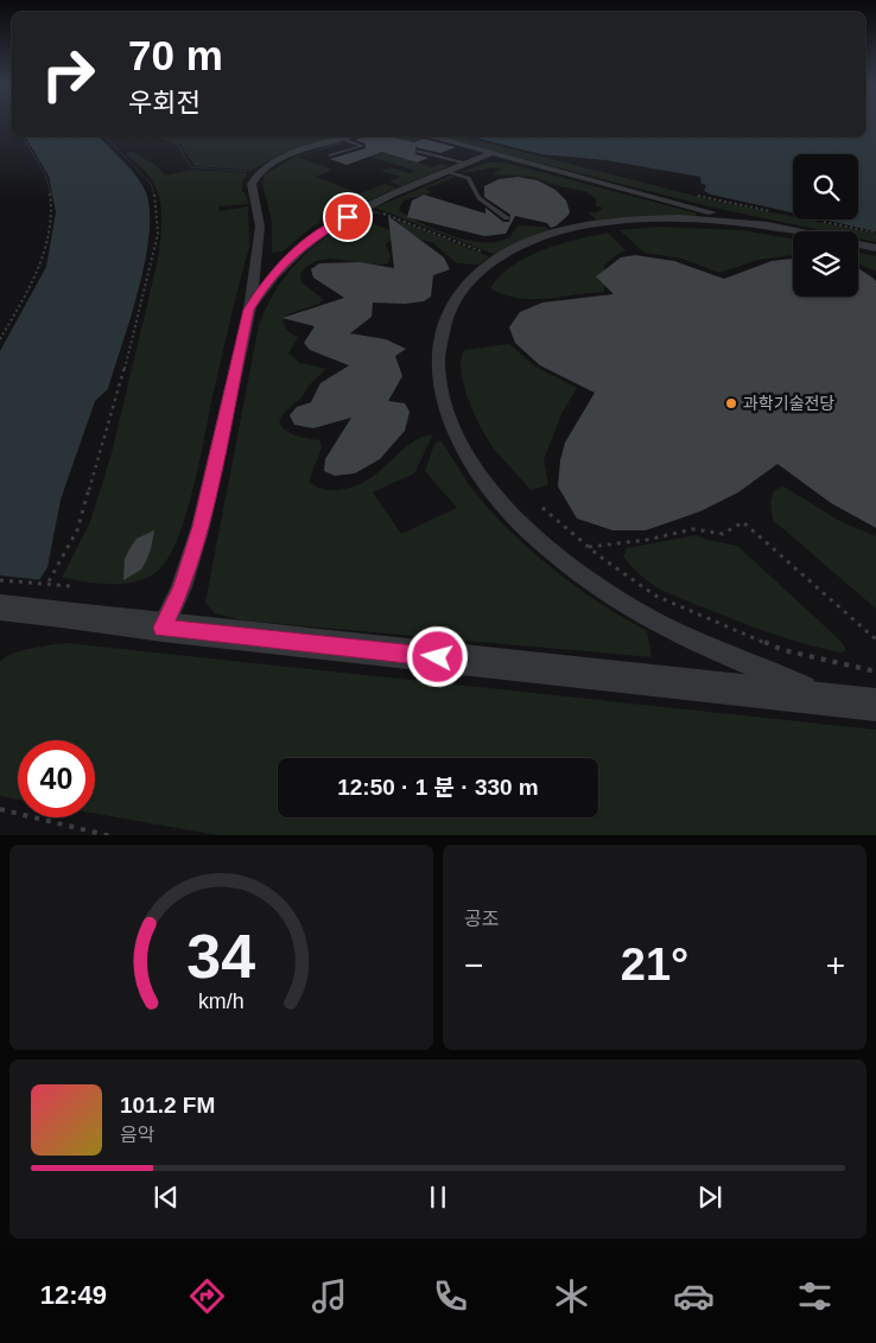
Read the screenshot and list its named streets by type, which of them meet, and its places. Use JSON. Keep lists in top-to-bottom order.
{
  "places": ["과학기술전당"],
  "page": {
    "turn": ["70 m", "우회전"],
    "limit": "40",
    "trip": "12:50 · 1 분 · 330 m",
    "tile": "공조",
    "heat": ["−", "21°", "+"],
    "song": ["101.2 FM", "음악"],
    "tabs": "12:49",
    "gauge": ["34", "km/h"]
  }
}
